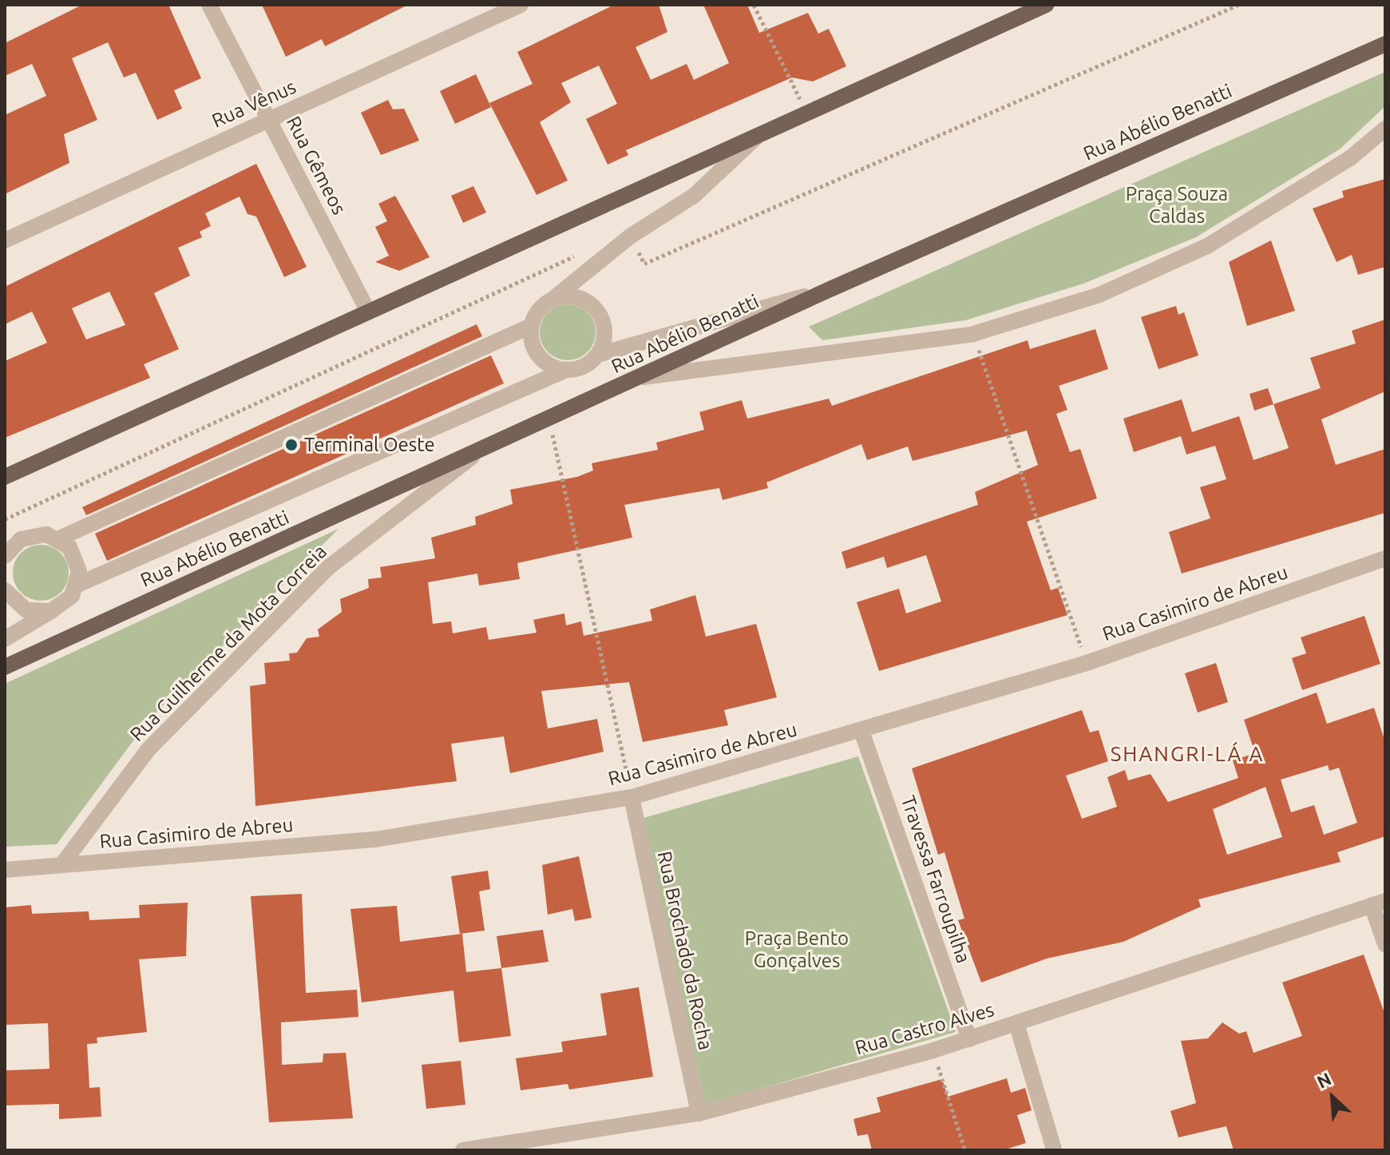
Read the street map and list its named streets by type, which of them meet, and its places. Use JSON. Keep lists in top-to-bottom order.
{
  "streets": {
    "main road": ["Rua Abélio Benatti"],
    "street": [
      "Rua Vênus",
      "Rua Gêmeos",
      "Rua Casimiro de Abreu",
      "Rua Guilherme da Mota Correia",
      "Travessa Farroupilha",
      "Rua Brochado da Rocha",
      "Rua Castro Alves"
    ]
  },
  "crossings": [
    ["Rua Vênus", "Rua Gêmeos"],
    ["Rua Abélio Benatti", "Rua Guilherme da Mota Correia"],
    ["Rua Casimiro de Abreu", "Rua Guilherme da Mota Correia"],
    ["Rua Casimiro de Abreu", "Travessa Farroupilha"],
    ["Rua Casimiro de Abreu", "Rua Brochado da Rocha"],
    ["Travessa Farroupilha", "Rua Castro Alves"],
    ["Rua Brochado da Rocha", "Rua Castro Alves"]
  ],
  "districts": ["SHANGRI-LÁ A"],
  "parks": ["Praça Souza Caldas", "Praça Bento Gonçalves"],
  "places": ["Terminal Oeste"],
  "north": "top left"
}
